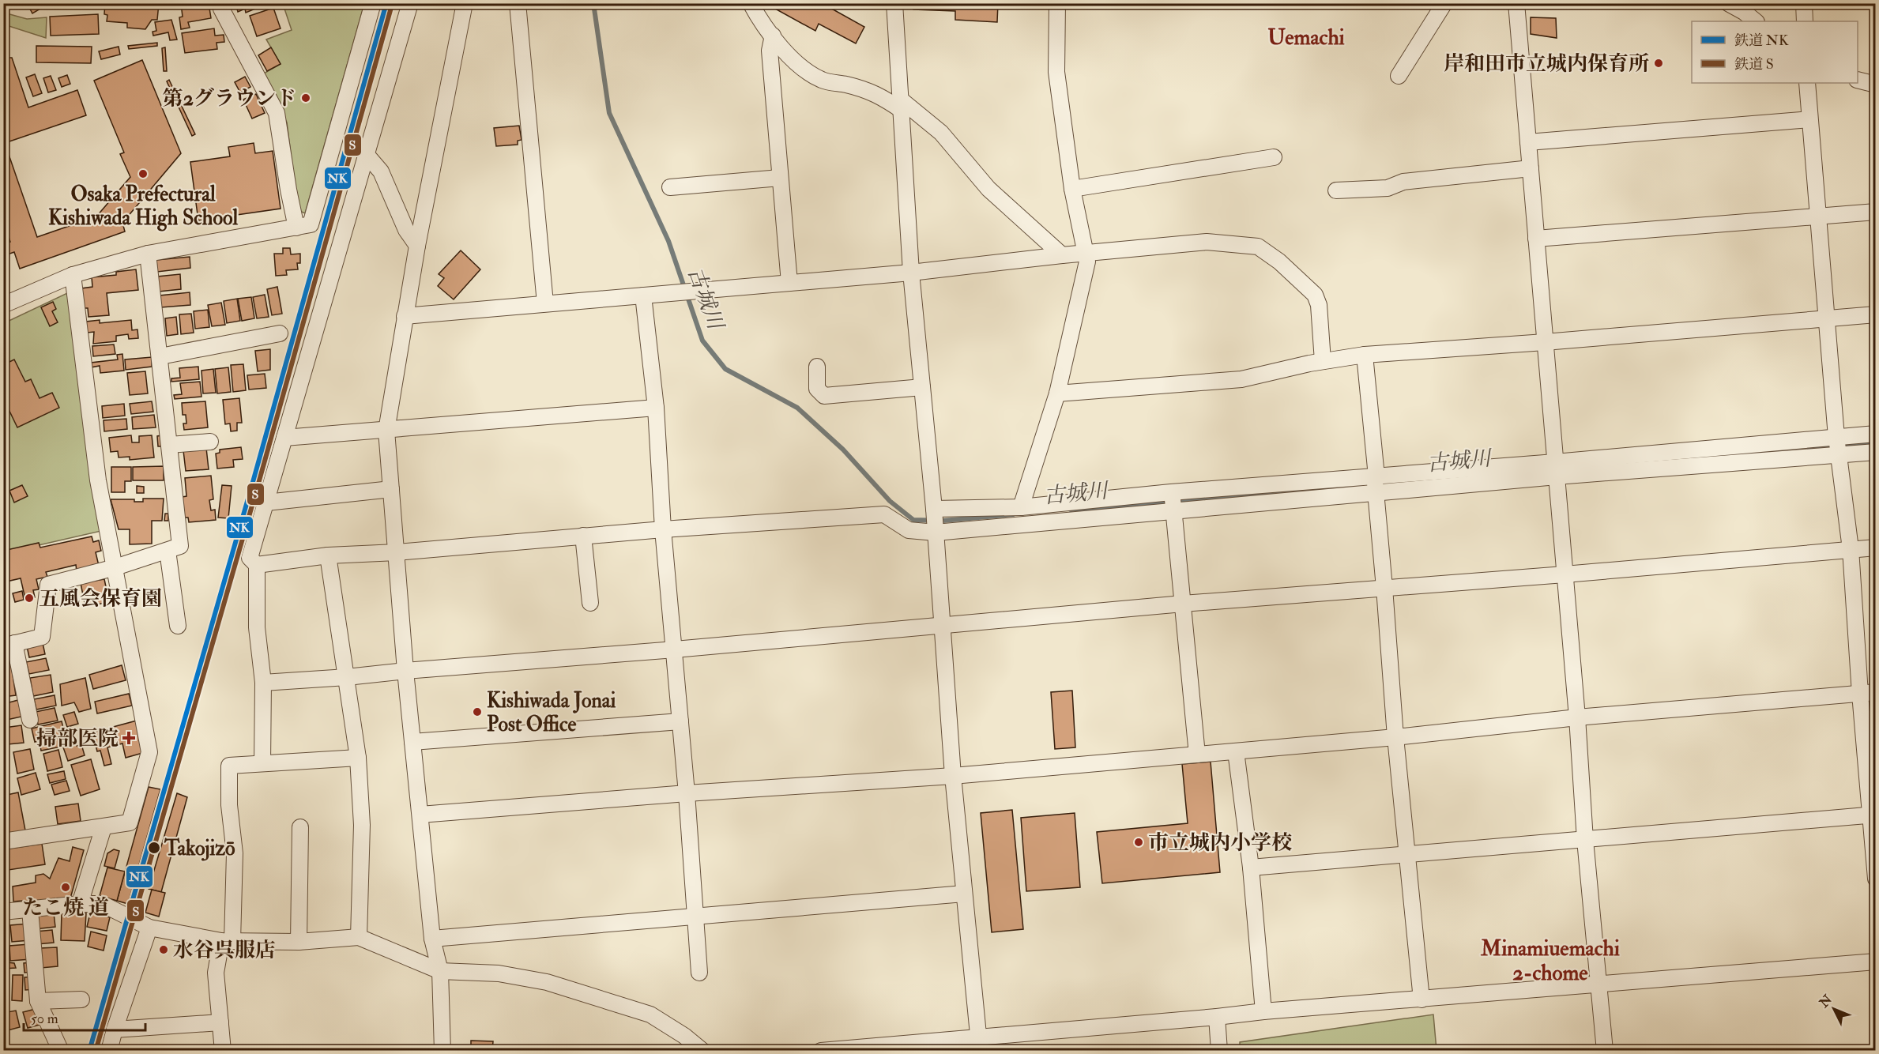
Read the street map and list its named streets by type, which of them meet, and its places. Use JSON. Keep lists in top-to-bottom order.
{
  "districts": ["Uemachi", "Minamiuemachi 2-chome"],
  "water": ["古城川"],
  "places": {
    "other": [
      "岸和田市立城内保育所",
      "第2グラウンド",
      "Osaka Prefectural Kishiwada High School",
      "五風会保育園",
      "Kishiwada Jonai Post Office",
      "市立城内小学校",
      "Takojizō",
      "たこ焼 道",
      "水谷呉服店"
    ],
    "health": ["掃部医院"]
  },
  "lines": ["rail line NK", "rail line S"],
  "legend": ["鉄道 NK", "鉄道 S"],
  "scale_bar": "50 m",
  "north": "top left"
}
